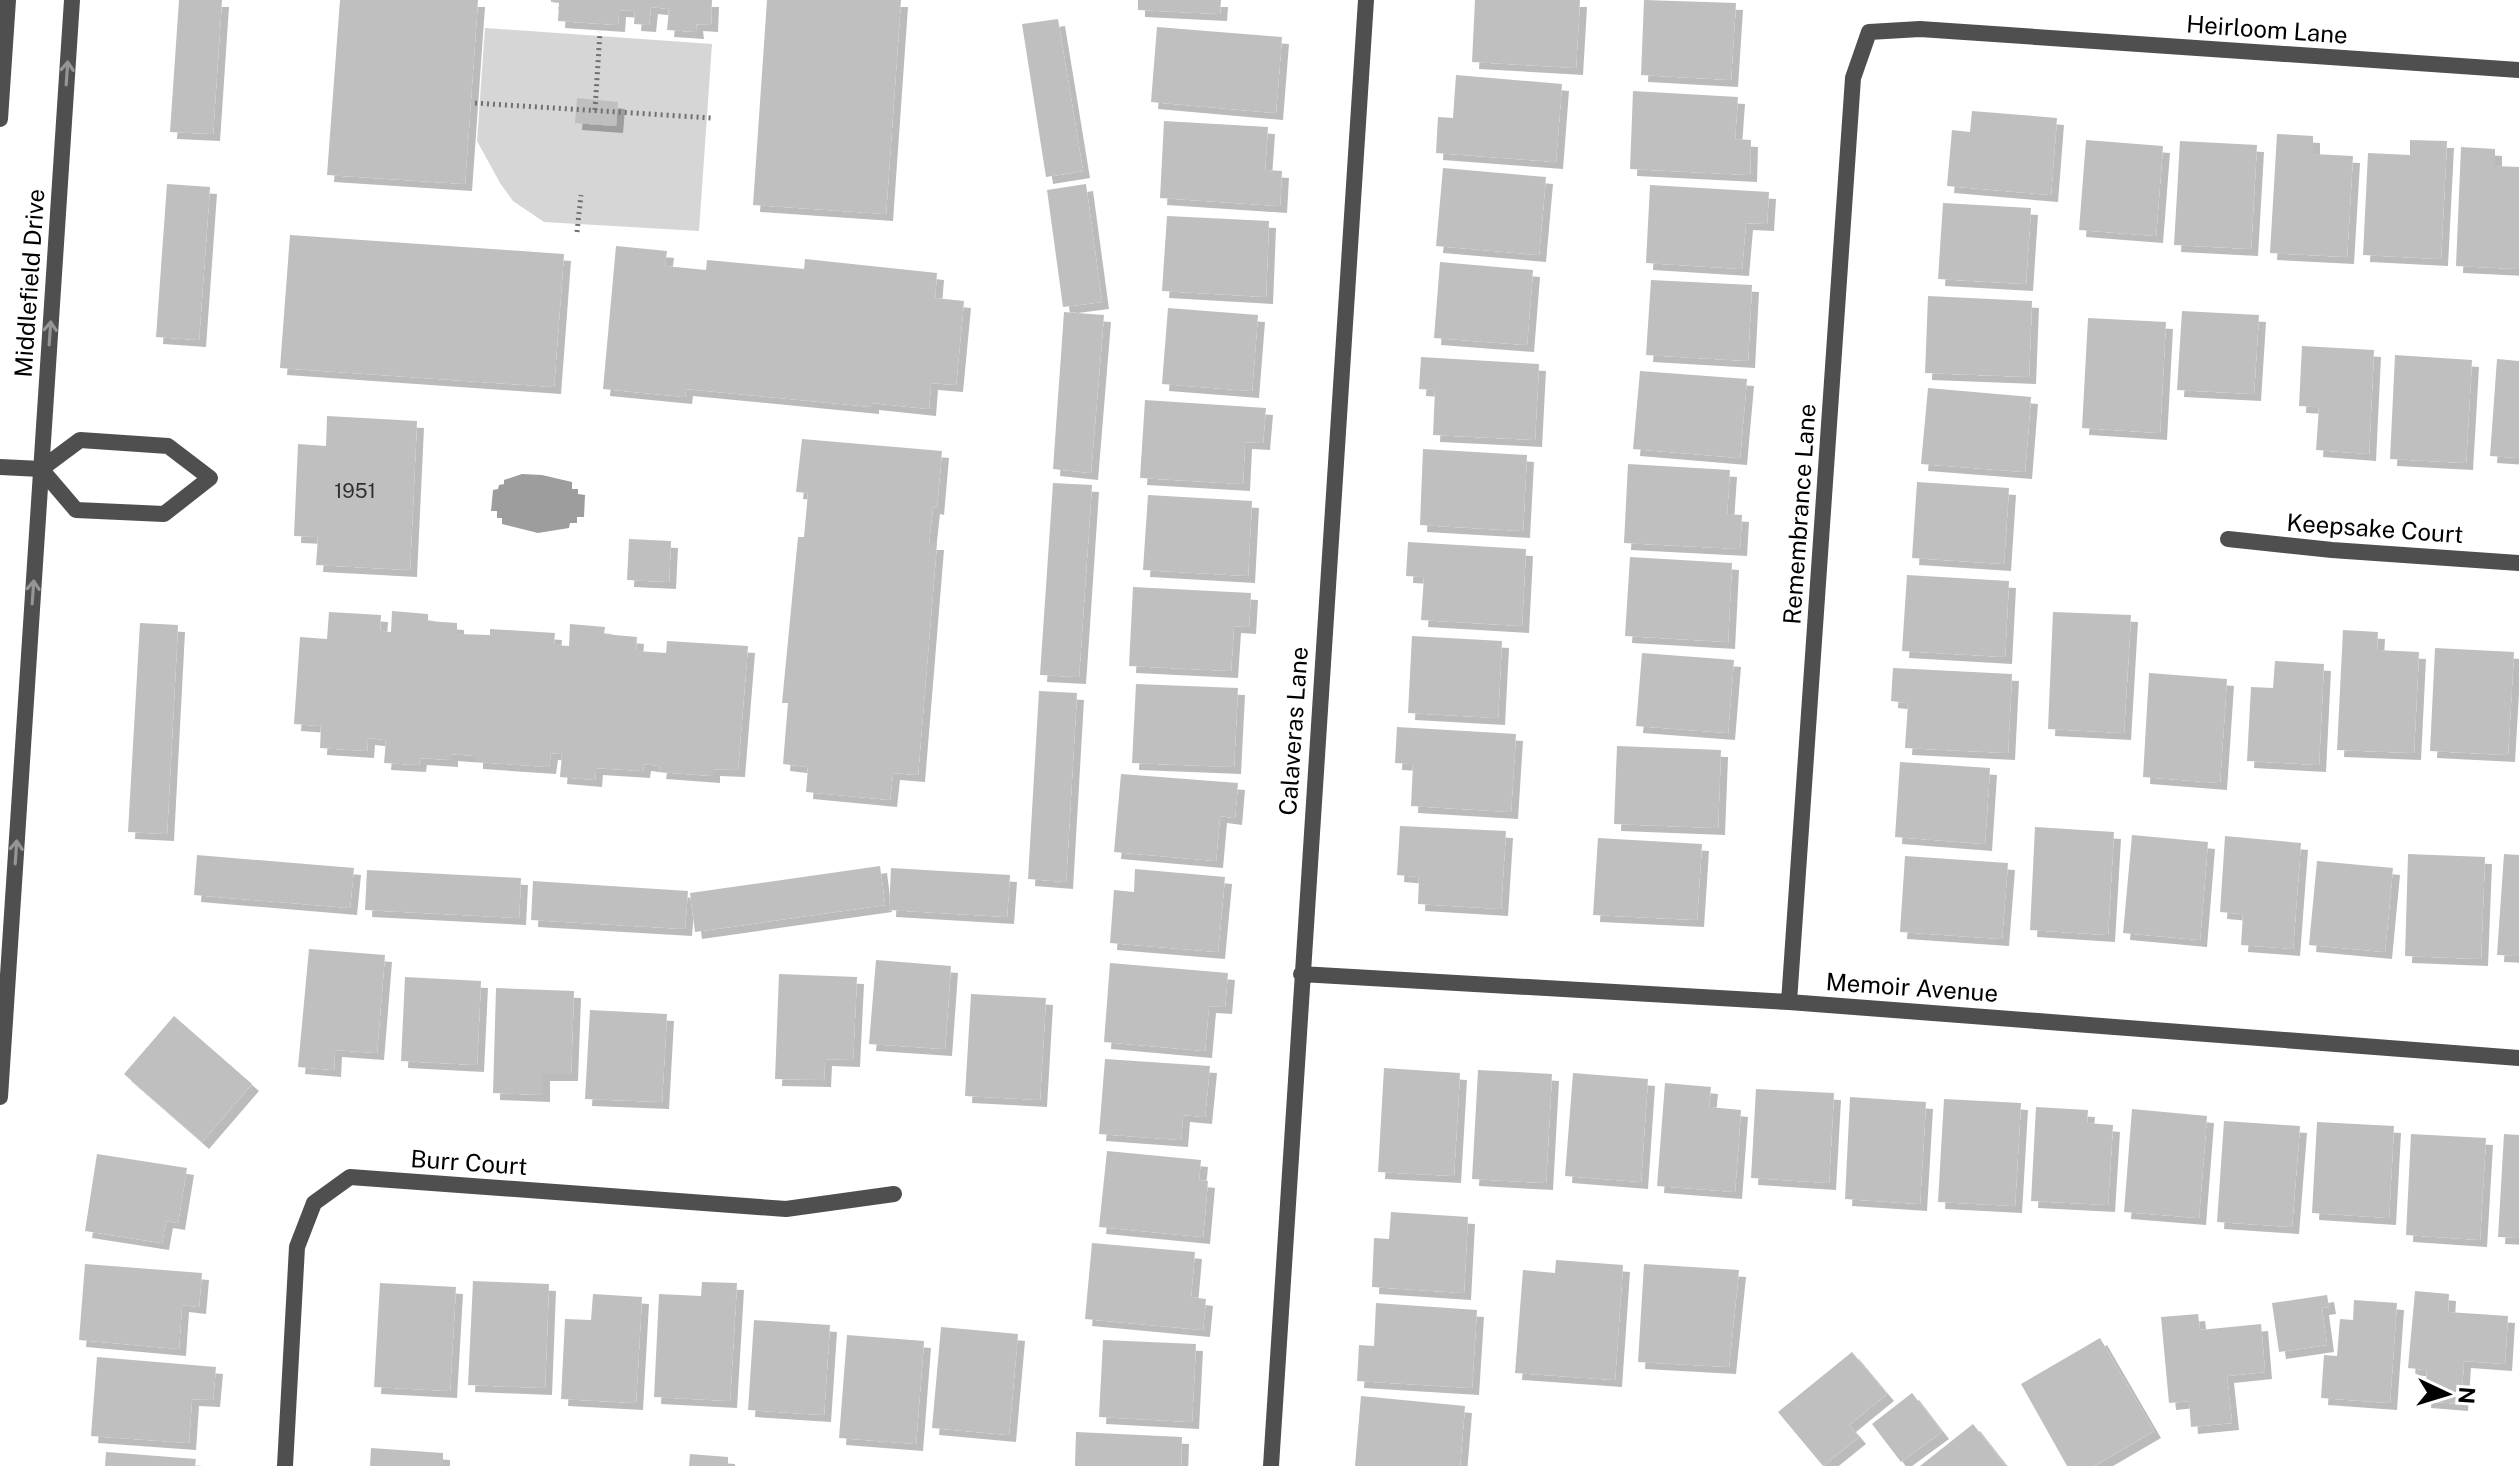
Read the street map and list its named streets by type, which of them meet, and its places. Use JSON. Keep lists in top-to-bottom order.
{
  "streets": {
    "street": [
      "Heirloom Lane",
      "Middlefield Drive",
      "Remembrance Lane",
      "Keepsake Court",
      "Calaveras Lane",
      "Memoir Avenue",
      "Burr Court"
    ]
  },
  "crossings": [
    ["Heirloom Lane", "Remembrance Lane"],
    ["Remembrance Lane", "Memoir Avenue"],
    ["Calaveras Lane", "Memoir Avenue"]
  ],
  "one_way": ["Middlefield Drive"],
  "house_numbers": ["1951"],
  "north": "right"
}
